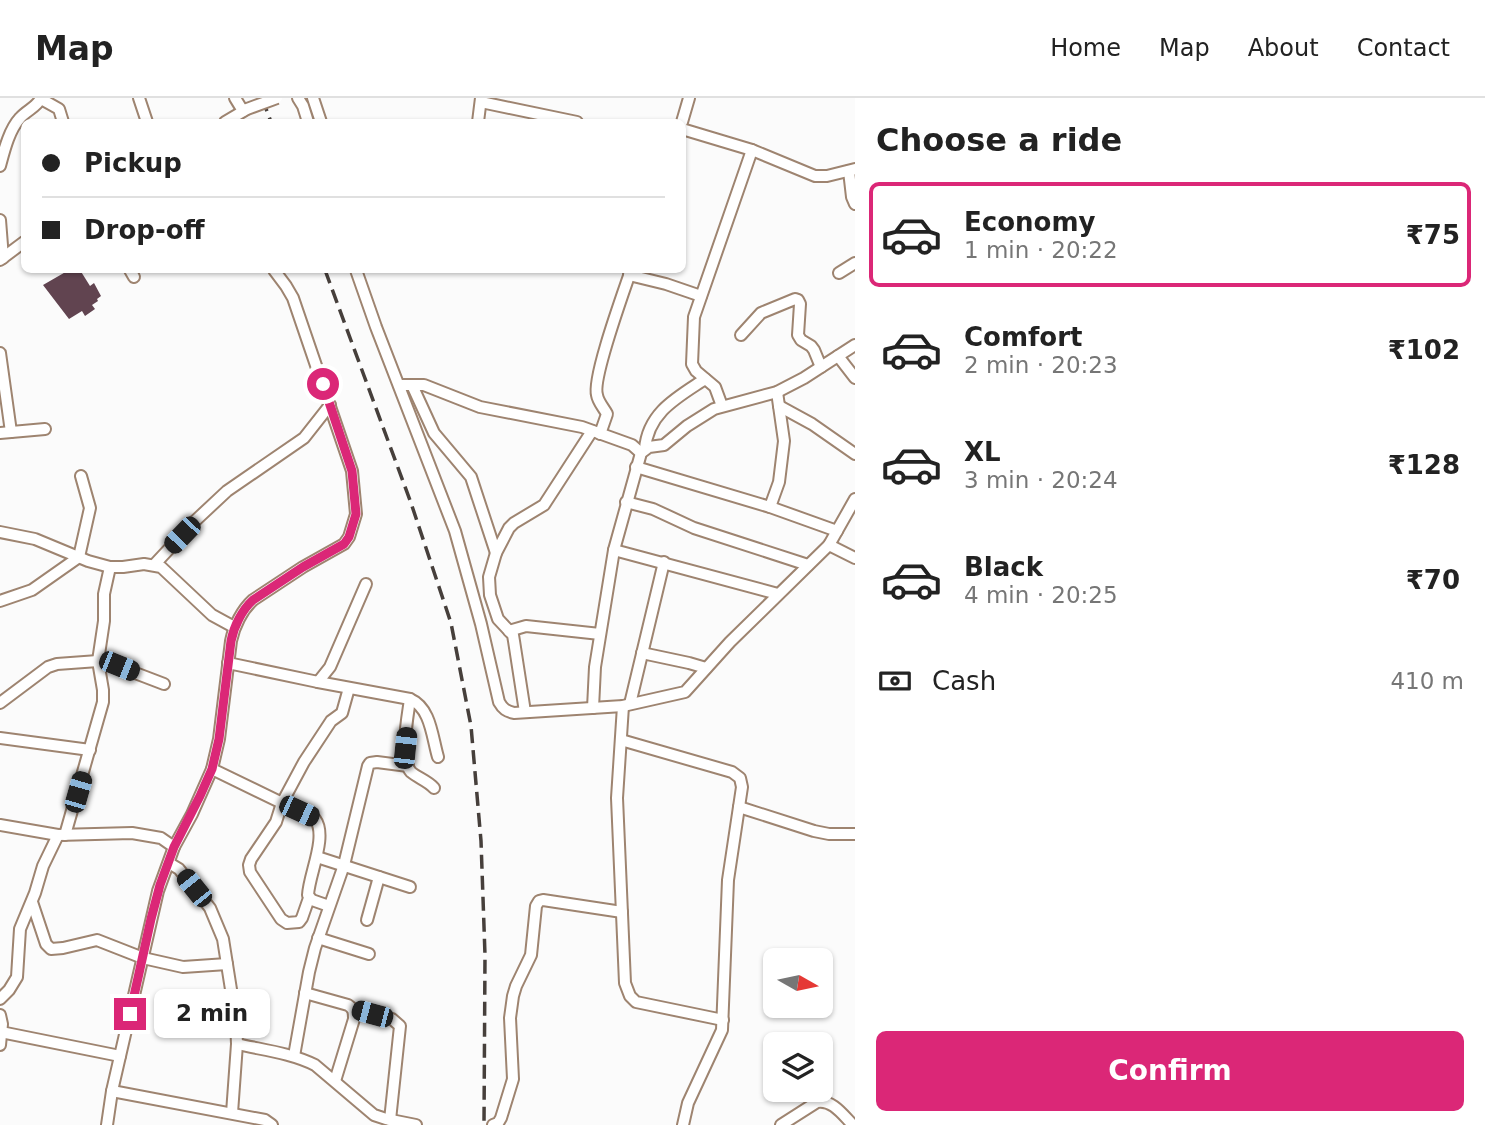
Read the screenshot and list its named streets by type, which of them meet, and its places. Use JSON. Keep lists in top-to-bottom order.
{
  "north": "right",
  "page": {
    "header": "Map",
    "nav": [
      "Home",
      "Map",
      "About",
      "Contact"
    ],
    "heading": "Choose a ride",
    "banner": ["Pickup", "Drop-off"],
    "list": [
      {
        "name": "Economy",
        "note": "1 min · 20:22",
        "value": "₹75"
      },
      {
        "name": "Comfort",
        "note": "2 min · 20:23",
        "value": "₹102"
      },
      {
        "name": "XL",
        "note": "3 min · 20:24",
        "value": "₹128"
      },
      {
        "name": "Black",
        "note": "4 min · 20:25",
        "value": "₹70"
      }
    ],
    "pay": ["Cash", "410 m"],
    "bubble": "2 min",
    "buttons": "Confirm"
  }
}
